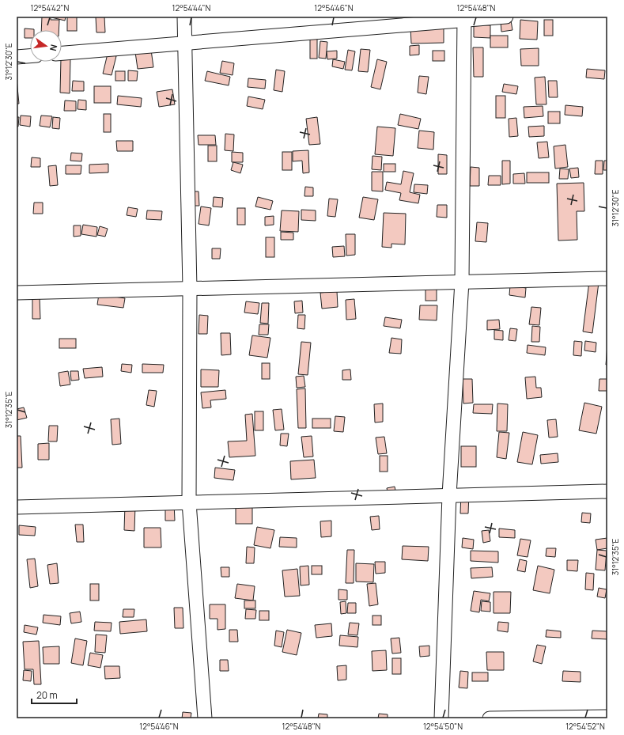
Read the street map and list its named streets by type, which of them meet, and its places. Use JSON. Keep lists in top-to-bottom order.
{
  "scale_bar": "20 m",
  "north": "right",
  "coordinates": [
    "12°54'42\"N",
    "12°54'44\"N",
    "12°54'46\"N",
    "12°54'48\"N",
    "31°12'30\"E",
    "31°12'35\"E",
    "12°54'50\"N",
    "12°54'52\"N"
  ]
}
